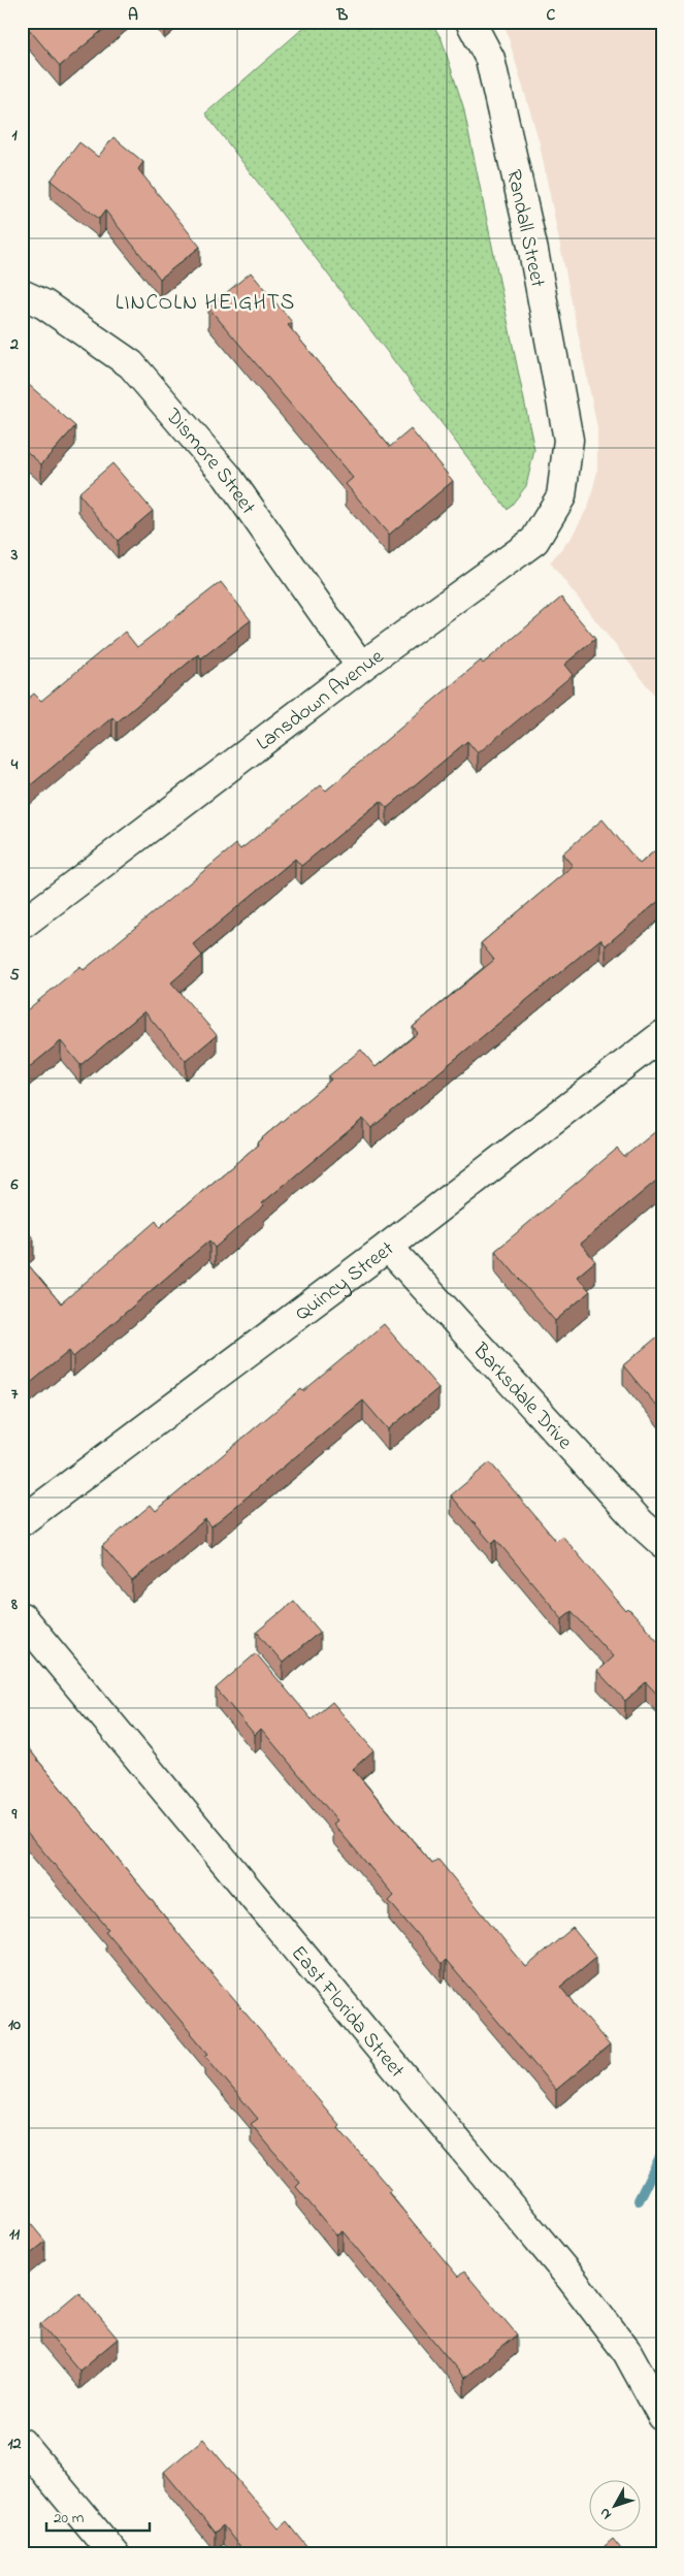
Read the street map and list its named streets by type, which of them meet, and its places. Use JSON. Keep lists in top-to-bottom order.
{
  "streets": {
    "street": [
      "Randall Street",
      "Dismore Street",
      "Lansdown Avenue",
      "Quincy Street",
      "Barksdale Drive",
      "East Florida Street"
    ]
  },
  "crossings": [
    ["Randall Street", "Lansdown Avenue"],
    ["Dismore Street", "Lansdown Avenue"],
    ["Quincy Street", "Barksdale Drive"]
  ],
  "districts": ["LINCOLN HEIGHTS"],
  "scale_bar": "20 m",
  "north": "bottom left",
  "grid": {
    "columns": ["A", "B", "C"],
    "rows": [
      "1",
      "2",
      "3",
      "4",
      "5",
      "6",
      "7",
      "8",
      "9",
      "10",
      "11",
      "12"
    ]
  }
}
